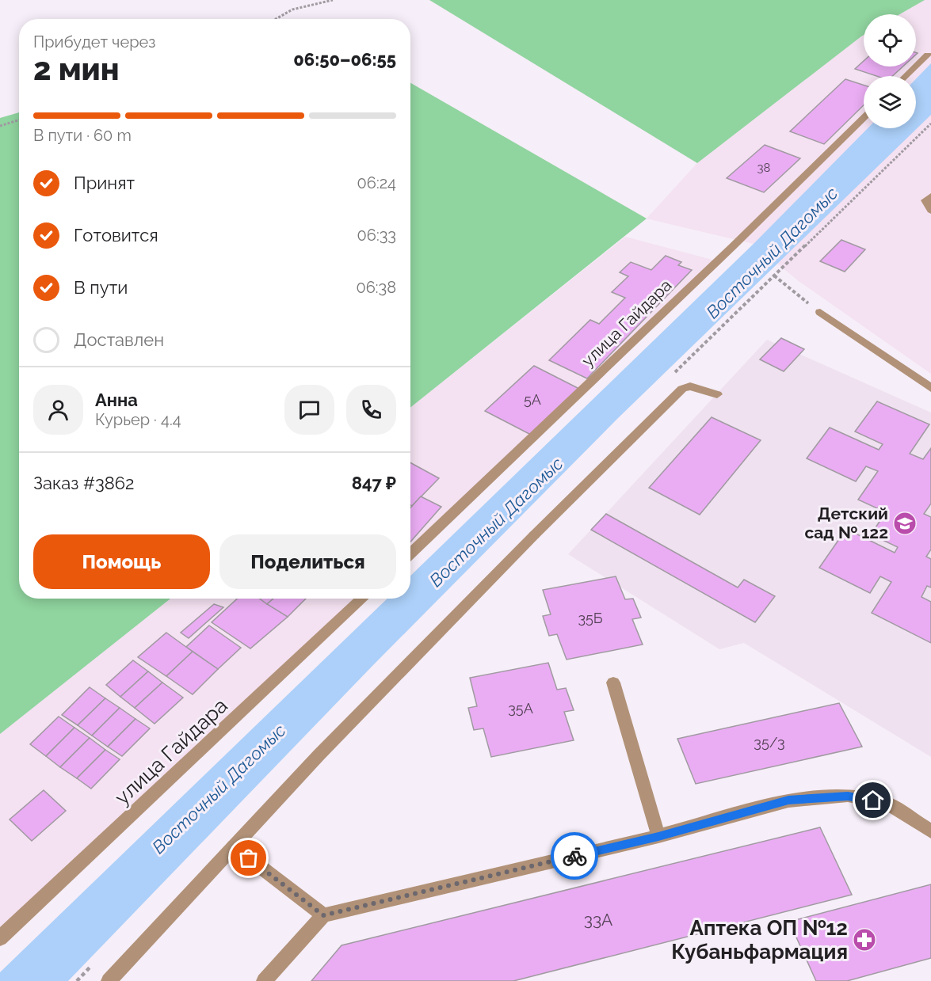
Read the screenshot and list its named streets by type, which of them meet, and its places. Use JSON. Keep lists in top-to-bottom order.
{
  "streets": {
    "street": ["улица Гайдара"]
  },
  "water": ["Восточный Дагомыс"],
  "places": {
    "school or university": ["Детский сад № 122"],
    "pharmacy": ["Аптека ОП №12 Кубаньфармация"]
  },
  "house_numbers": [
    "38",
    "5А",
    "35Б",
    "35А",
    "35/3",
    "33А"
  ],
  "page": {
    "heading": ["2 мин", "Прибудет через", "06:50–06:55"],
    "panel": [
      "Анна",
      "Курьер · 4.4",
      "Заказ #3862",
      "847 ₽"
    ],
    "bar": "В пути · 60 m",
    "list": [
      ["Принят", "06:24"],
      ["Готовится", "06:33"],
      ["В пути", "06:38"],
      "Доставлен"
    ],
    "buttons": ["Помощь", "Поделиться"]
  }
}
